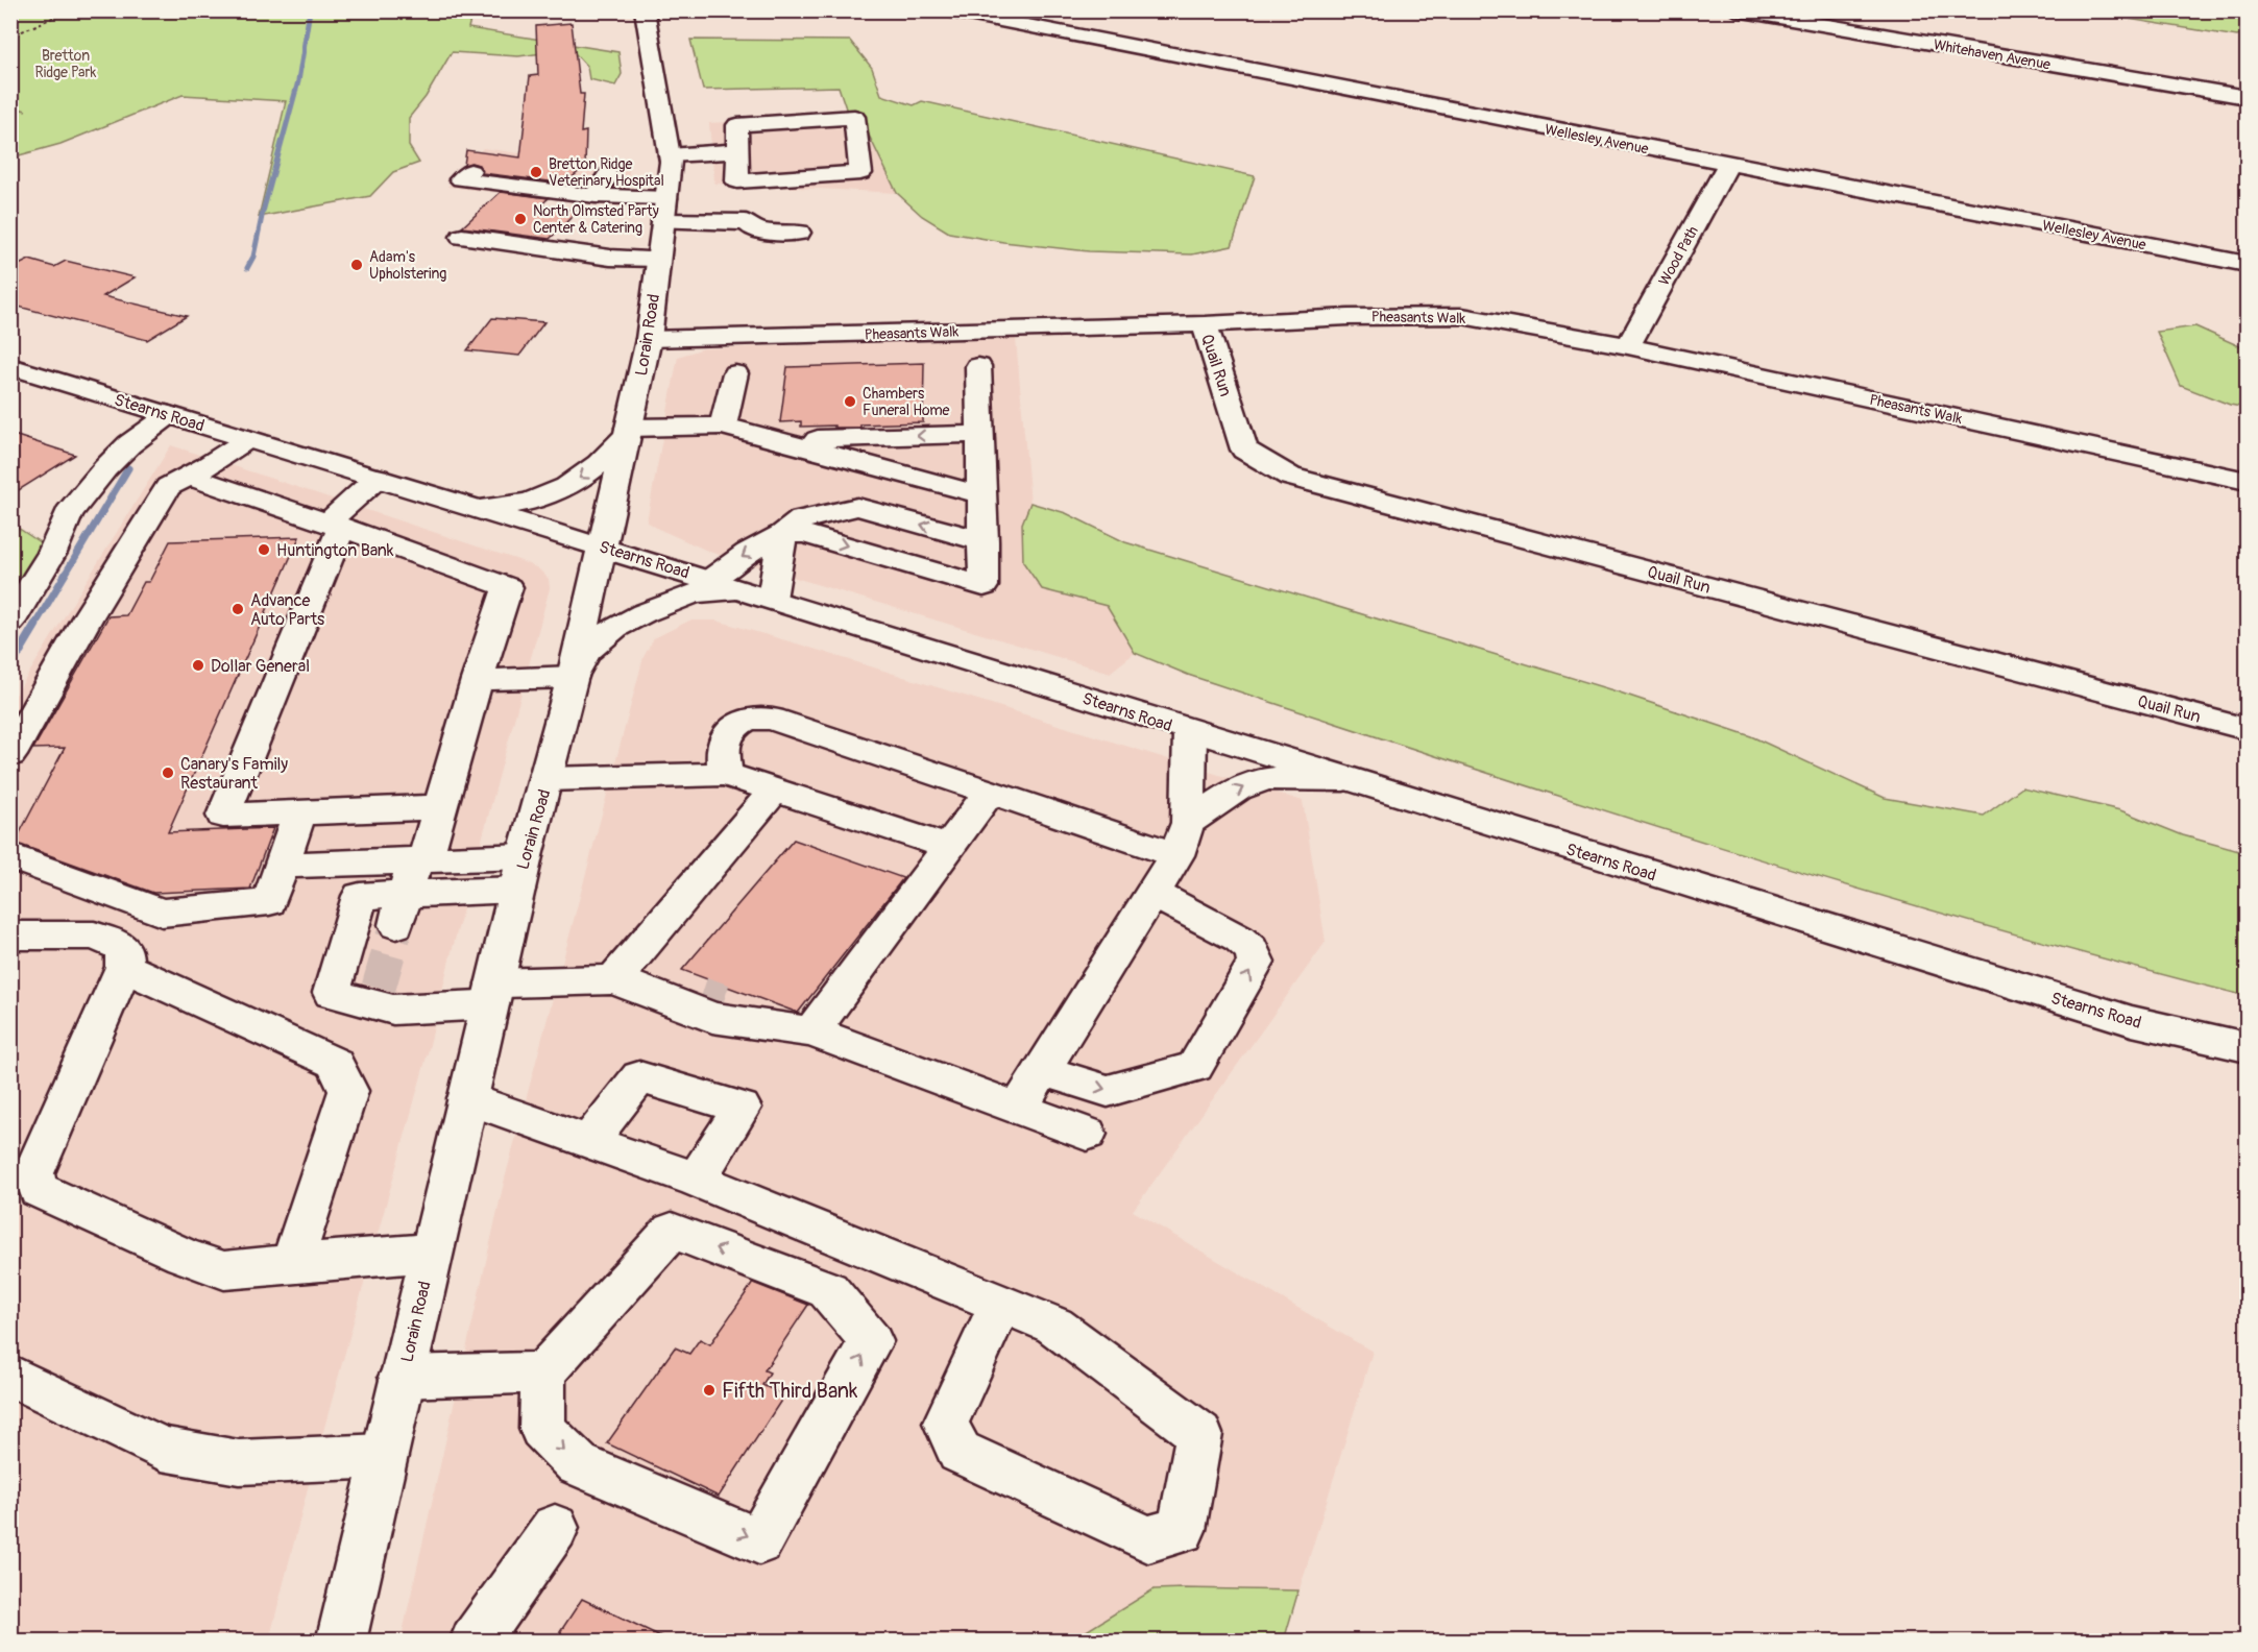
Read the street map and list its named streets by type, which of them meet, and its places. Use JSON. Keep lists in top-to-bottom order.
{
  "streets": {
    "street": [
      "Whitehaven Avenue",
      "Wellesley Avenue",
      "Wood Path",
      "Pheasants Walk",
      "Lorain Road",
      "Quail Run",
      "Stearns Road"
    ]
  },
  "crossings": [
    ["Wellesley Avenue", "Wood Path"],
    ["Wood Path", "Pheasants Walk"],
    ["Pheasants Walk", "Lorain Road"],
    ["Pheasants Walk", "Quail Run"],
    ["Lorain Road", "Stearns Road"]
  ],
  "parks": ["Bretton Ridge Park"],
  "places": [
    "Bretton Ridge Veterinary Hospital",
    "North Olmsted Party Center & Catering",
    "Adam's Upholstering",
    "Chambers Funeral Home",
    "Huntington Bank",
    "Advance Auto Parts",
    "Dollar General",
    "Canary's Family Restaurant",
    "Fifth Third Bank"
  ]
}
